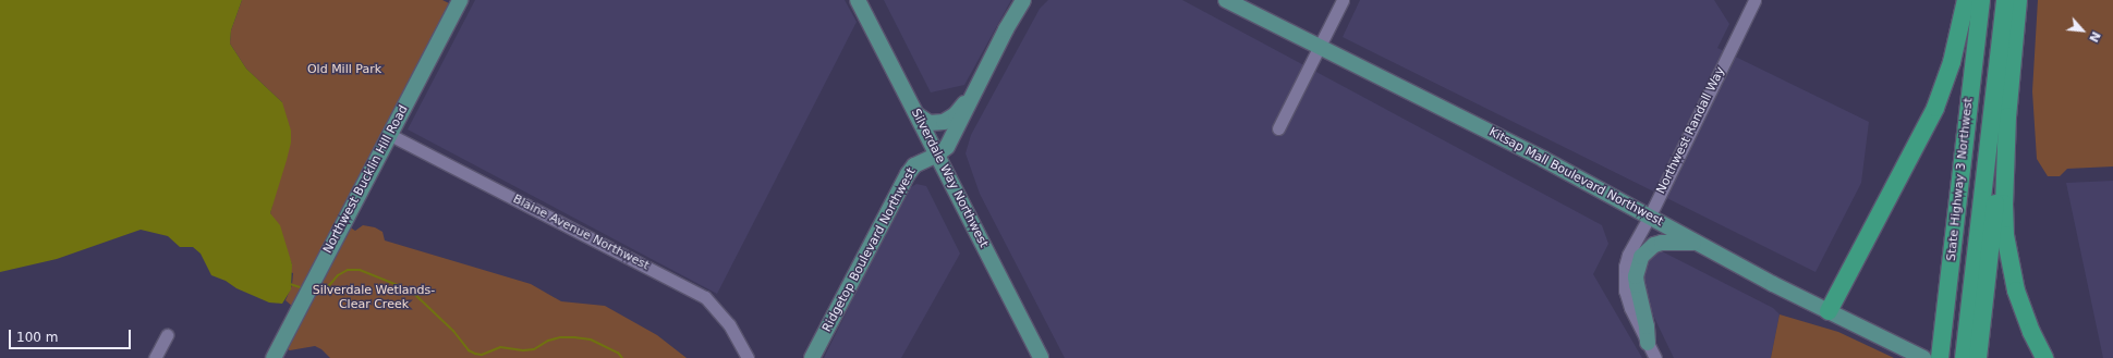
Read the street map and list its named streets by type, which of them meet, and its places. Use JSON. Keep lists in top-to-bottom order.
{
  "streets": {
    "highway": ["State Highway 3 Northwest"],
    "main road": [
      "Kitsap Mall Boulevard Northwest",
      "Silverdale Way Northwest",
      "Northwest Bucklin Hill Road",
      "Ridgetop Boulevard Northwest"
    ],
    "street": ["Northwest Randall Way", "Blaine Avenue Northwest"]
  },
  "crossings": [
    ["Northwest Randall Way", "Kitsap Mall Boulevard Northwest"],
    ["Silverdale Way Northwest", "Ridgetop Boulevard Northwest"],
    ["Northwest Bucklin Hill Road", "Blaine Avenue Northwest"]
  ],
  "parks": ["Old Mill Park", "Silverdale Wetlands- Clear Creek"],
  "scale_bar": "100 m",
  "north": "bottom right"
}
